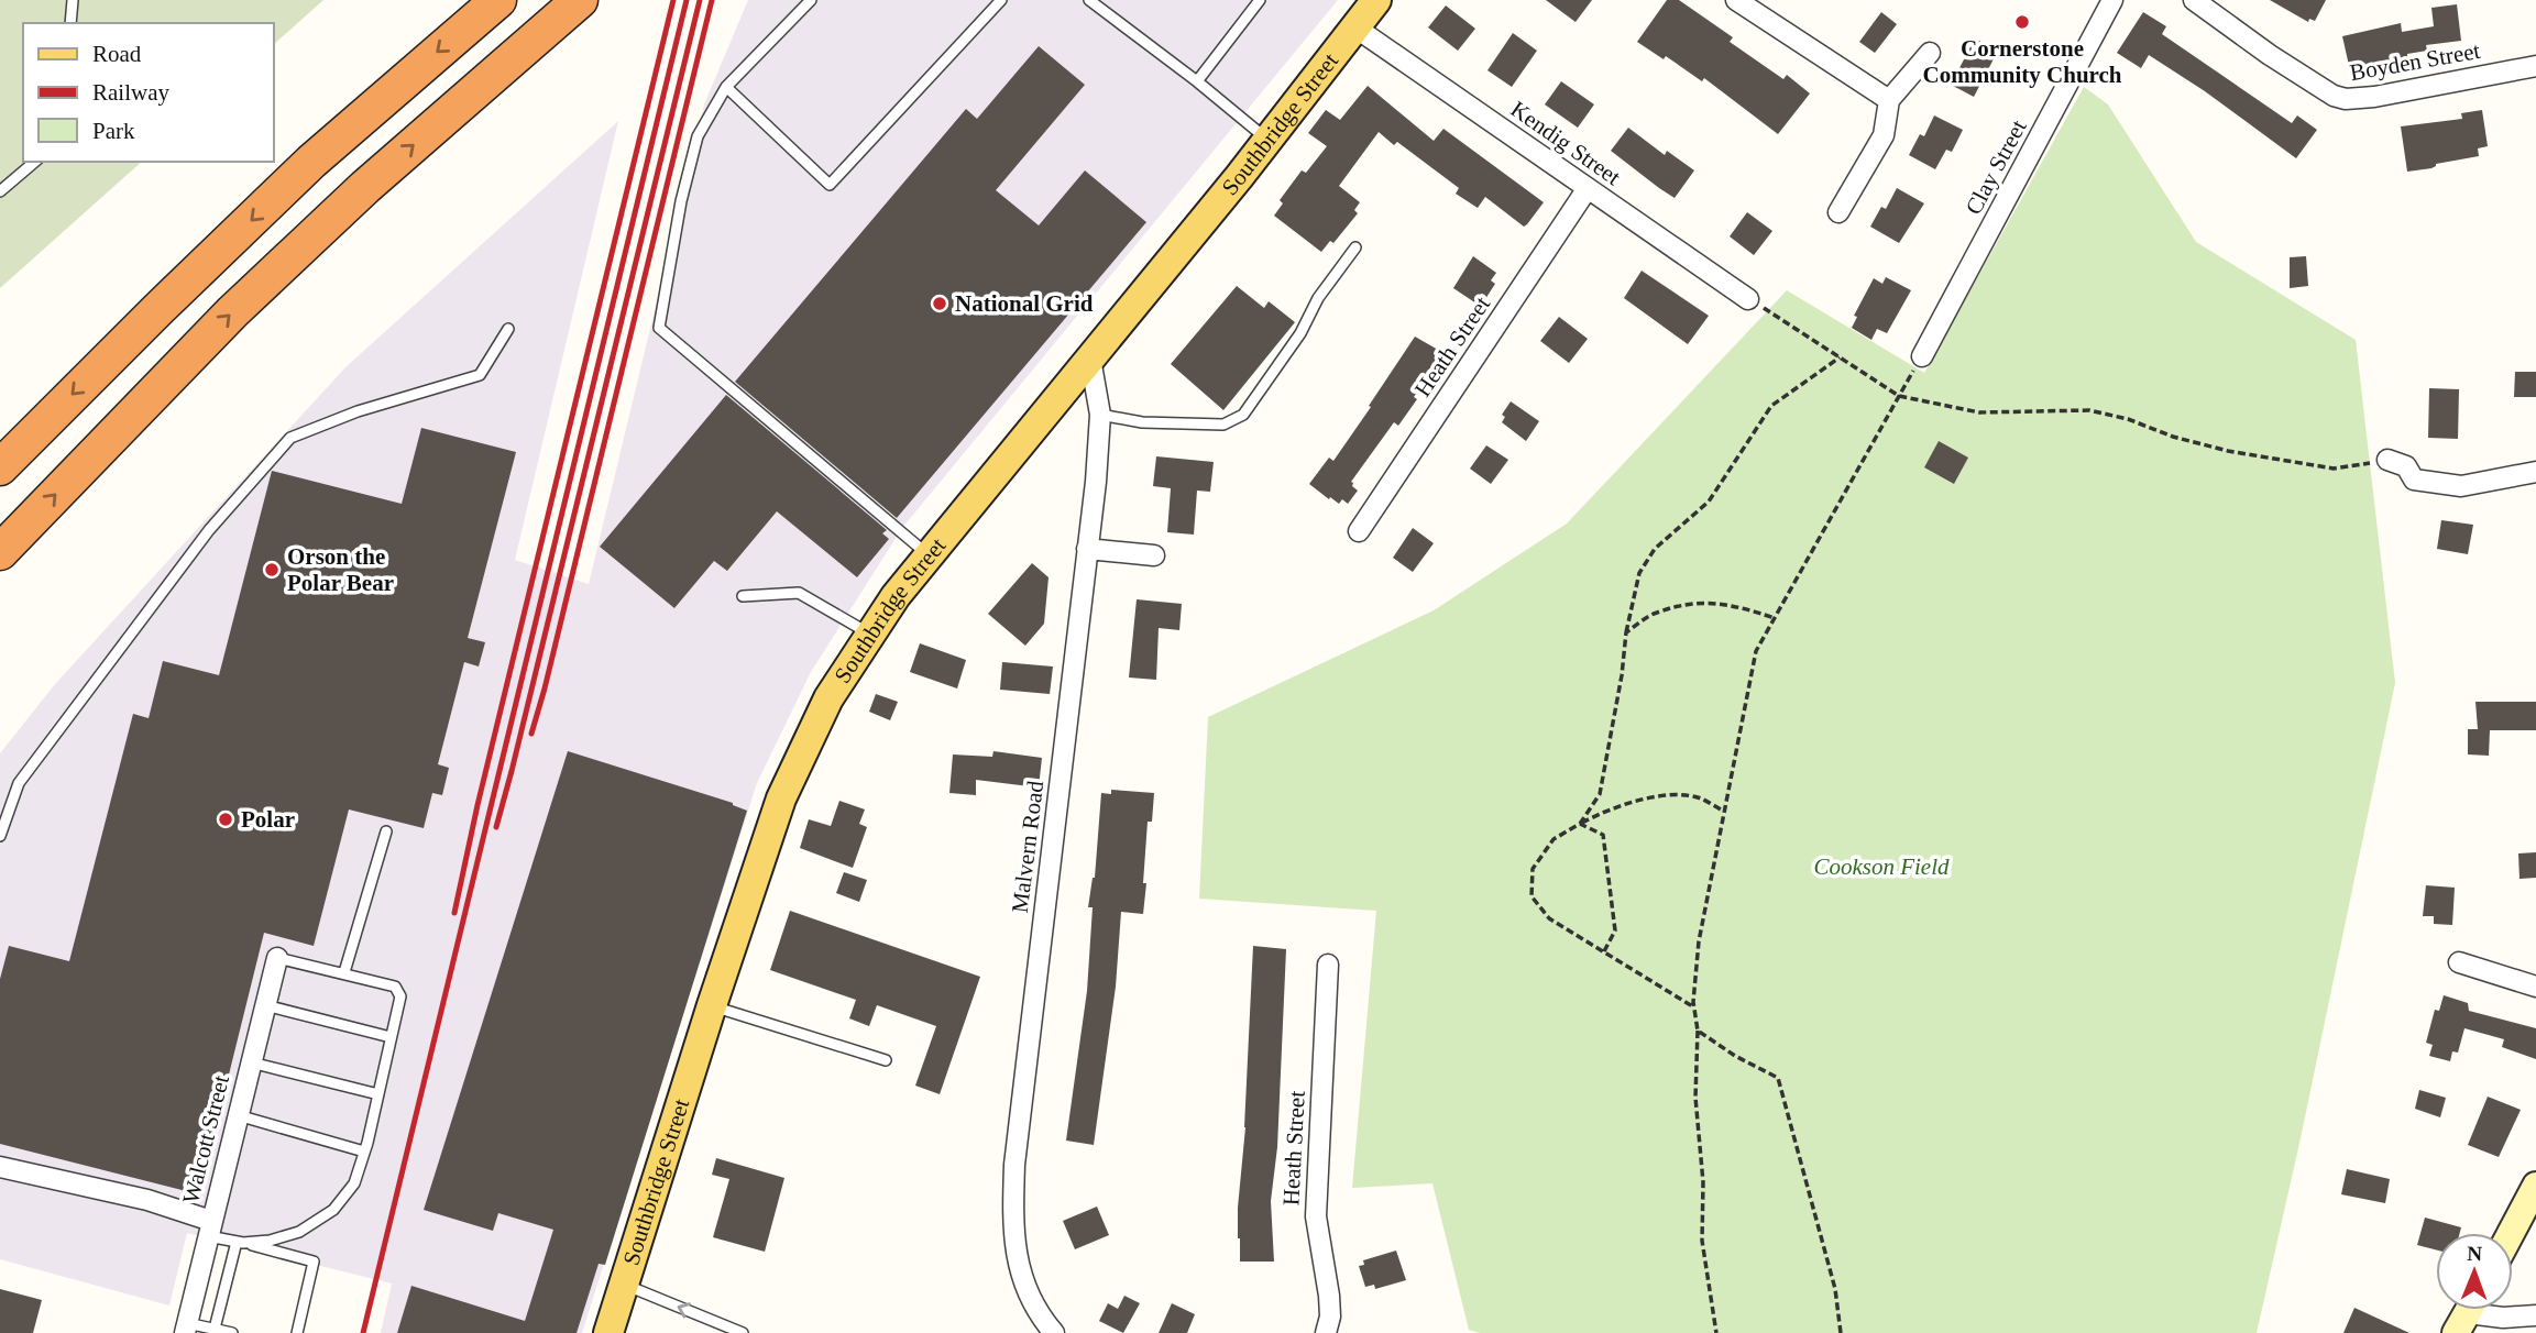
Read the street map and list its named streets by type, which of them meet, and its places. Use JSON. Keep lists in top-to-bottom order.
{
  "streets": {
    "main road": ["Southbridge Street"],
    "street": [
      "Boyden Street",
      "Kendig Street",
      "Clay Street",
      "Heath Street",
      "Malvern Road",
      "Walcott Street"
    ]
  },
  "crossings": [
    ["Southbridge Street", "Kendig Street"],
    ["Southbridge Street", "Malvern Road"],
    ["Kendig Street", "Heath Street"]
  ],
  "parks": ["Cookson Field"],
  "places": [
    "Cornerstone Community Church",
    "National Grid",
    "Orson the Polar Bear",
    "Polar"
  ],
  "legend": ["Road", "Railway", "Park"],
  "north": "top"
}
